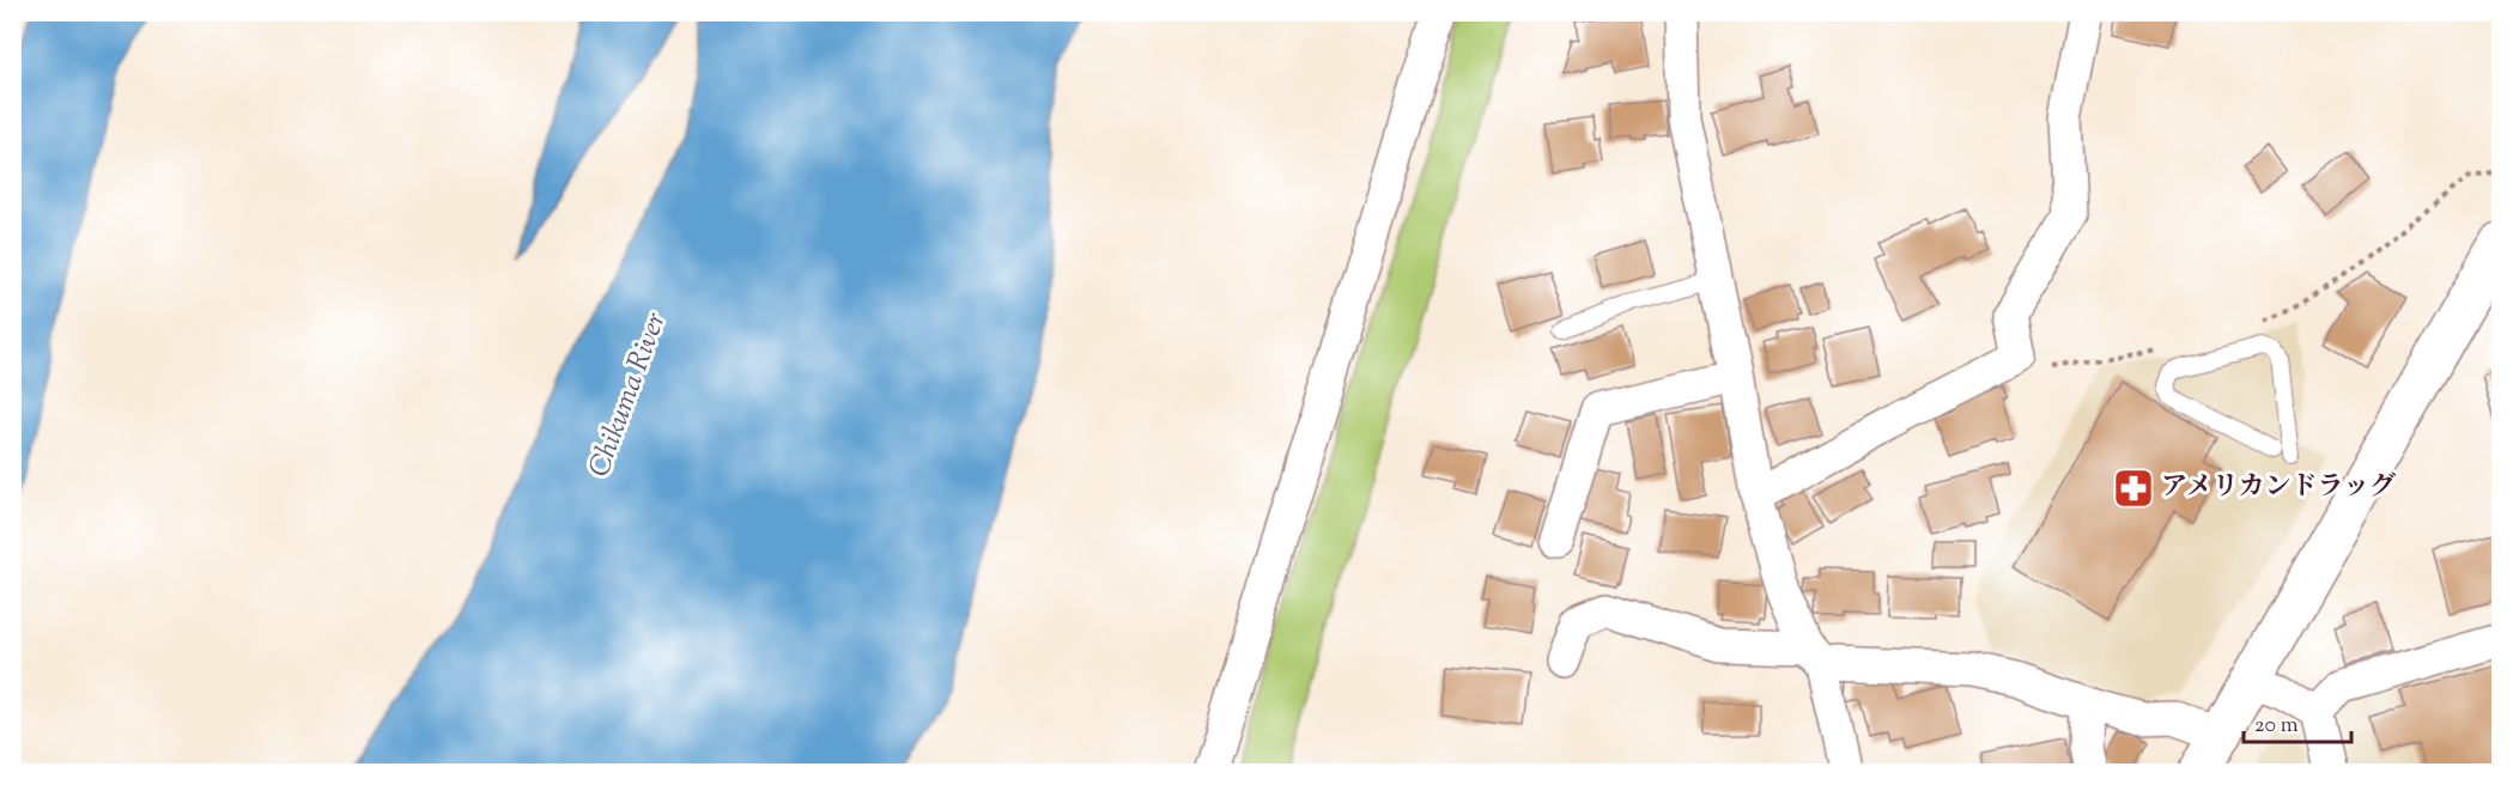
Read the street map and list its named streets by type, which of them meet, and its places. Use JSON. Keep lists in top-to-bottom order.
{
  "water": ["Chikuma River"],
  "places": {
    "pharmacy": ["アメリカンドラッグ"]
  },
  "scale_bar": "20 m"
}
